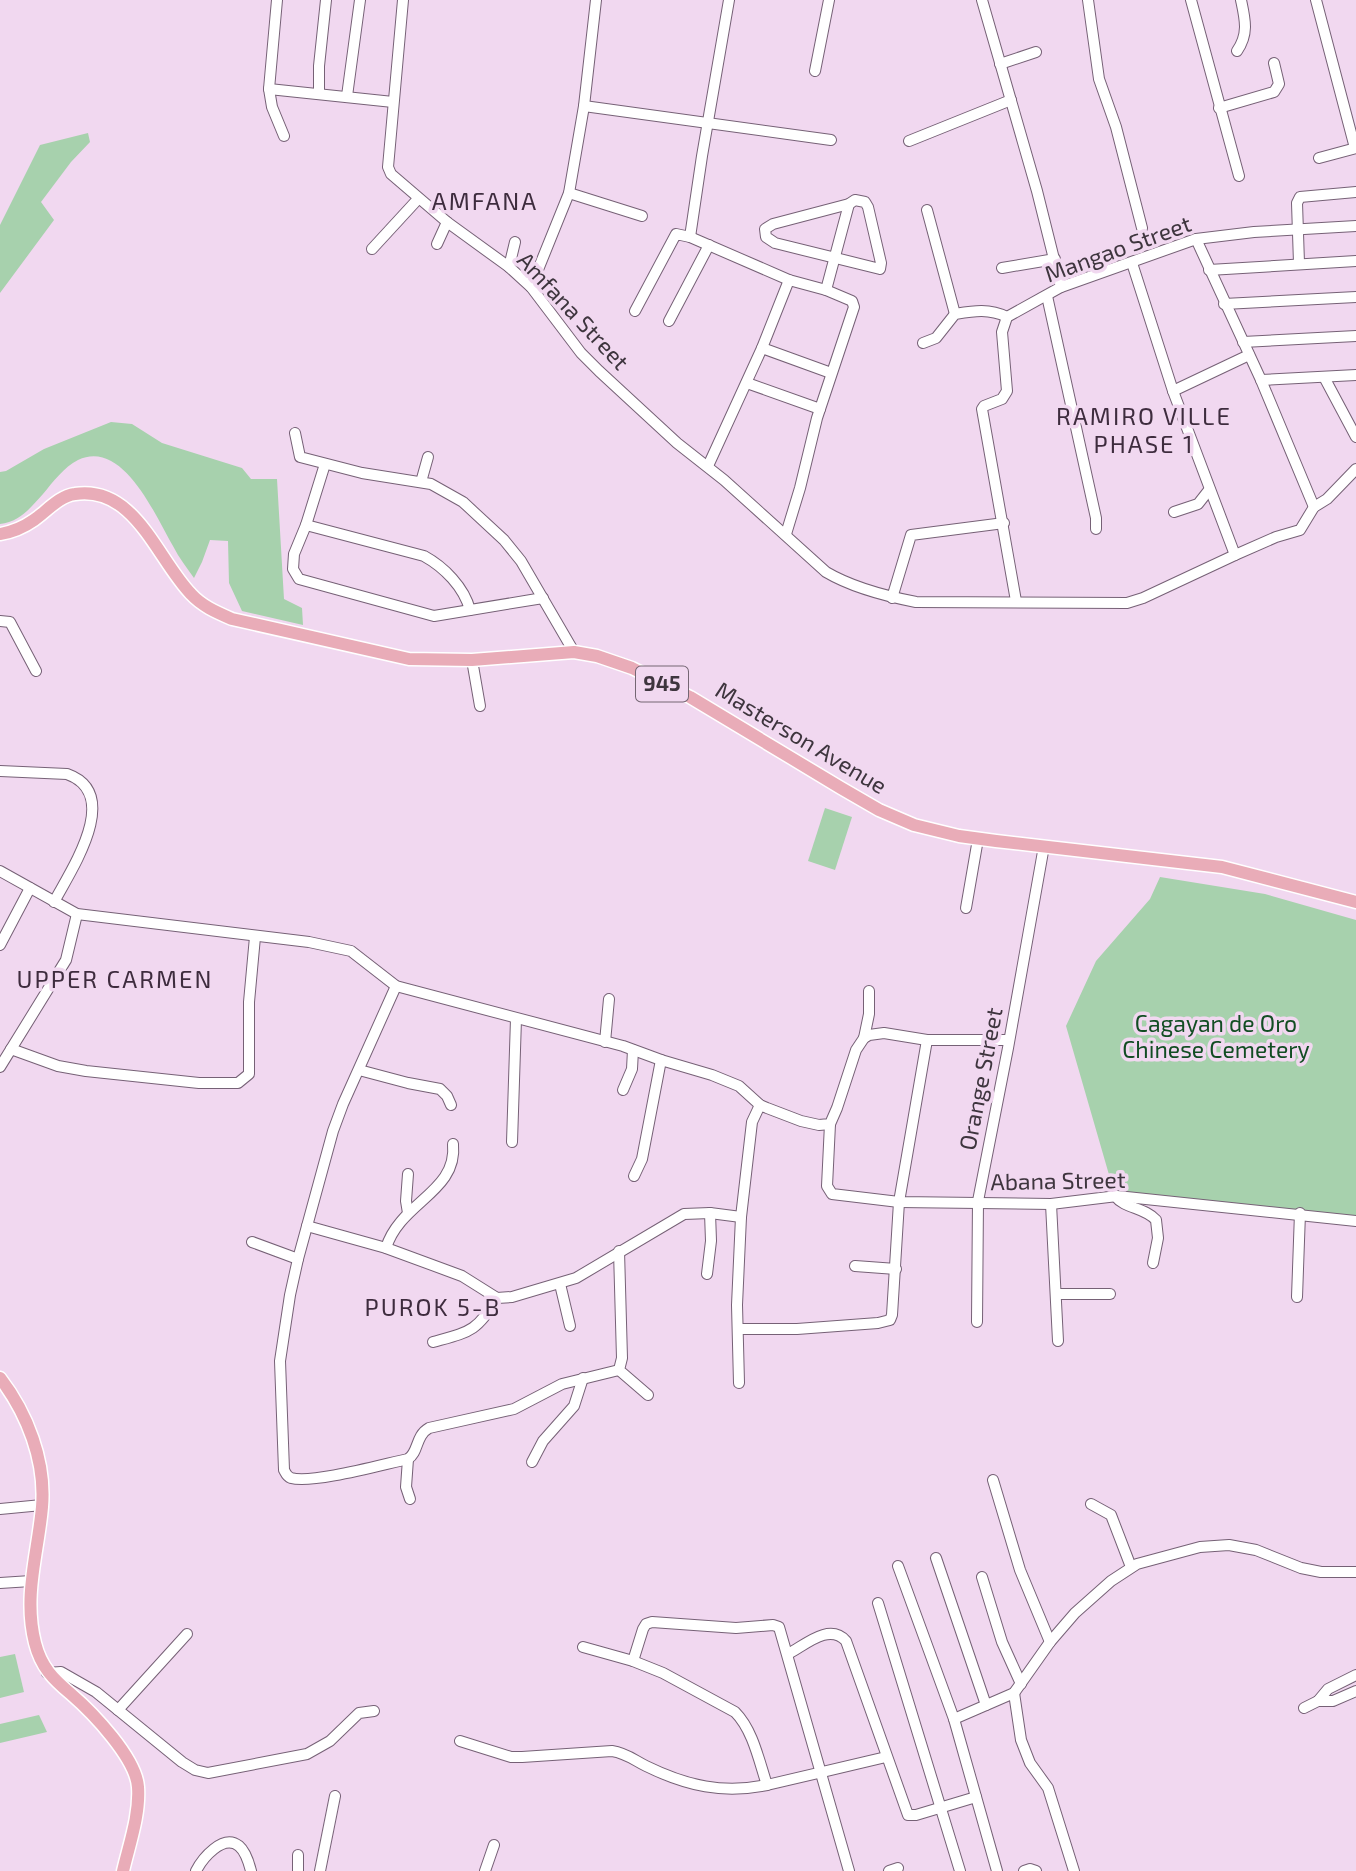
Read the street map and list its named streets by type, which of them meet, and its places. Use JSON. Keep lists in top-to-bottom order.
{
  "streets": {
    "main road": ["945", "Masterson Avenue"],
    "street": [
      "Mangao Street",
      "Amfana Street",
      "Orange Street",
      "Abana Street"
    ]
  },
  "crossings": [
    ["Masterson Avenue", "Orange Street"],
    ["Orange Street", "Abana Street"]
  ],
  "districts": [
    "AMFANA",
    "RAMIRO VILLE PHASE 1",
    "UPPER CARMEN",
    "PUROK 5-B"
  ],
  "parks": ["Cagayan de Oro Chinese Cemetery"]
}
